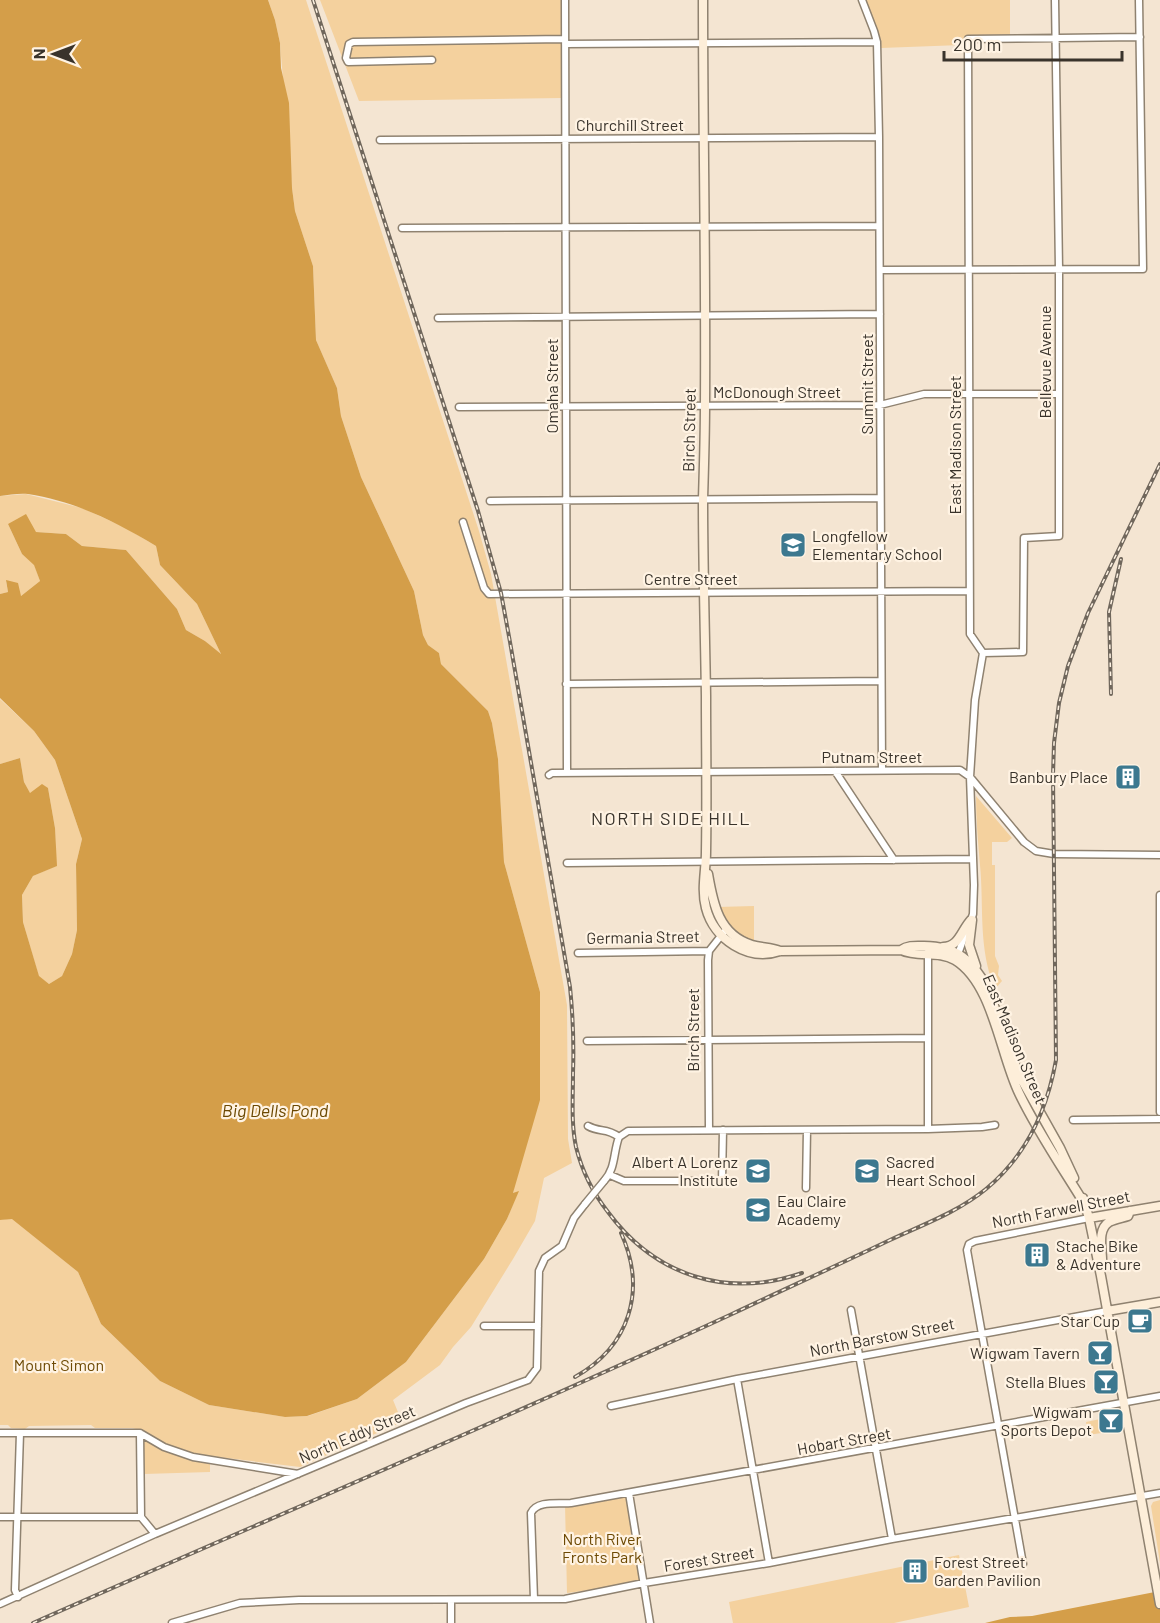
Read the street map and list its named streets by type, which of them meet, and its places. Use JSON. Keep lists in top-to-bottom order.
{
  "streets": {
    "main road": [
      "Birch Street",
      "East Madison Street",
      "North Farwell Street",
      "North Barstow Street"
    ],
    "street": [
      "Churchill Street",
      "Bellevue Avenue",
      "Summit Street",
      "Omaha Street",
      "McDonough Street",
      "Centre Street",
      "Putnam Street",
      "Germania Street",
      "North Eddy Street",
      "Hobart Street",
      "Forest Street"
    ]
  },
  "crossings": [
    ["Churchill Street", "Summit Street"],
    ["Churchill Street", "Omaha Street"],
    ["Churchill Street", "Birch Street"],
    ["Bellevue Avenue", "McDonough Street"],
    ["Bellevue Avenue", "East Madison Street"],
    ["Summit Street", "McDonough Street"],
    ["Summit Street", "Centre Street"],
    ["Summit Street", "Putnam Street"],
    ["Omaha Street", "McDonough Street"],
    ["Omaha Street", "Centre Street"],
    ["Omaha Street", "Putnam Street"],
    ["McDonough Street", "Birch Street"],
    ["McDonough Street", "East Madison Street"],
    ["Birch Street", "Centre Street"],
    ["Birch Street", "Putnam Street"],
    ["Birch Street", "Germania Street"],
    ["East Madison Street", "Centre Street"],
    ["East Madison Street", "North Farwell Street"],
    ["East Madison Street", "North Barstow Street"],
    ["East Madison Street", "Hobart Street"],
    ["East Madison Street", "Forest Street"],
    ["North Farwell Street", "North Barstow Street"],
    ["Hobart Street", "Forest Street"]
  ],
  "districts": ["NORTH SIDE HILL"],
  "water": ["Big Dells Pond"],
  "parks": ["Mount Simon", "North River Fronts Park"],
  "places": {
    "school or university": [
      "Longfellow Elementary School",
      "Albert A Lorenz Institute",
      "Sacred Heart School",
      "Eau Claire Academy"
    ],
    "building": ["Banbury Place", "Stache Bike & Adventure", "Forest Street Garden Pavilion"],
    "cafe": ["Star Cup"],
    "bar": ["Wigwam Tavern", "Stella Blues", "Wigwam Sports Depot"]
  },
  "scale_bar": "200 m",
  "north": "left"
}
